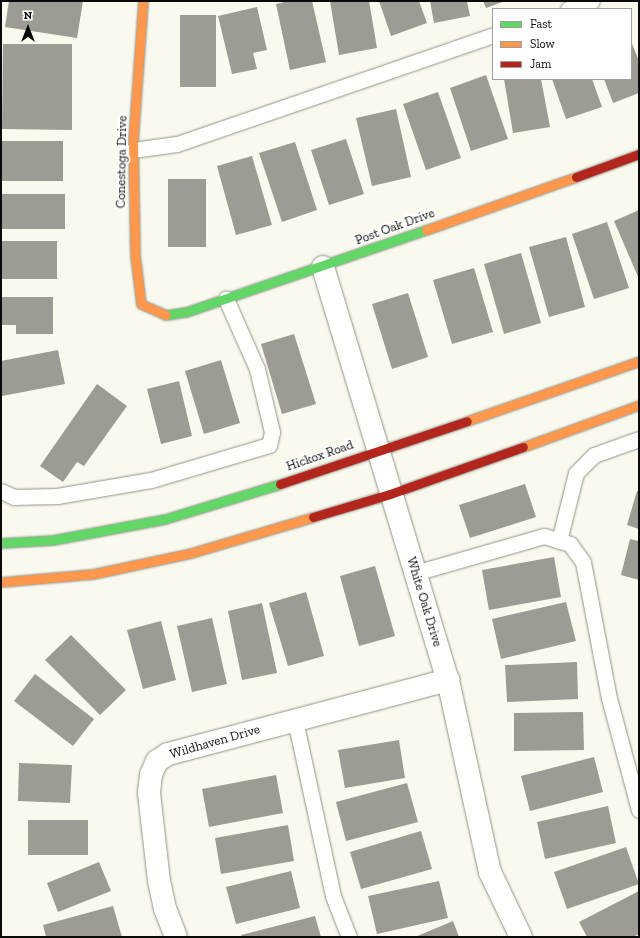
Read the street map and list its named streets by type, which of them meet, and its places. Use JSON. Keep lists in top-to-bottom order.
{
  "streets": {
    "street": [
      "Conestoga Drive",
      "Post Oak Drive",
      "Hickox Road",
      "White Oak Drive",
      "Wildhaven Drive"
    ]
  },
  "crossings": [
    ["Conestoga Drive", "Post Oak Drive"],
    ["Post Oak Drive", "White Oak Drive"],
    ["Hickox Road", "White Oak Drive"],
    ["White Oak Drive", "Wildhaven Drive"]
  ],
  "legend": ["Fast", "Slow", "Jam"],
  "north": "top"
}
